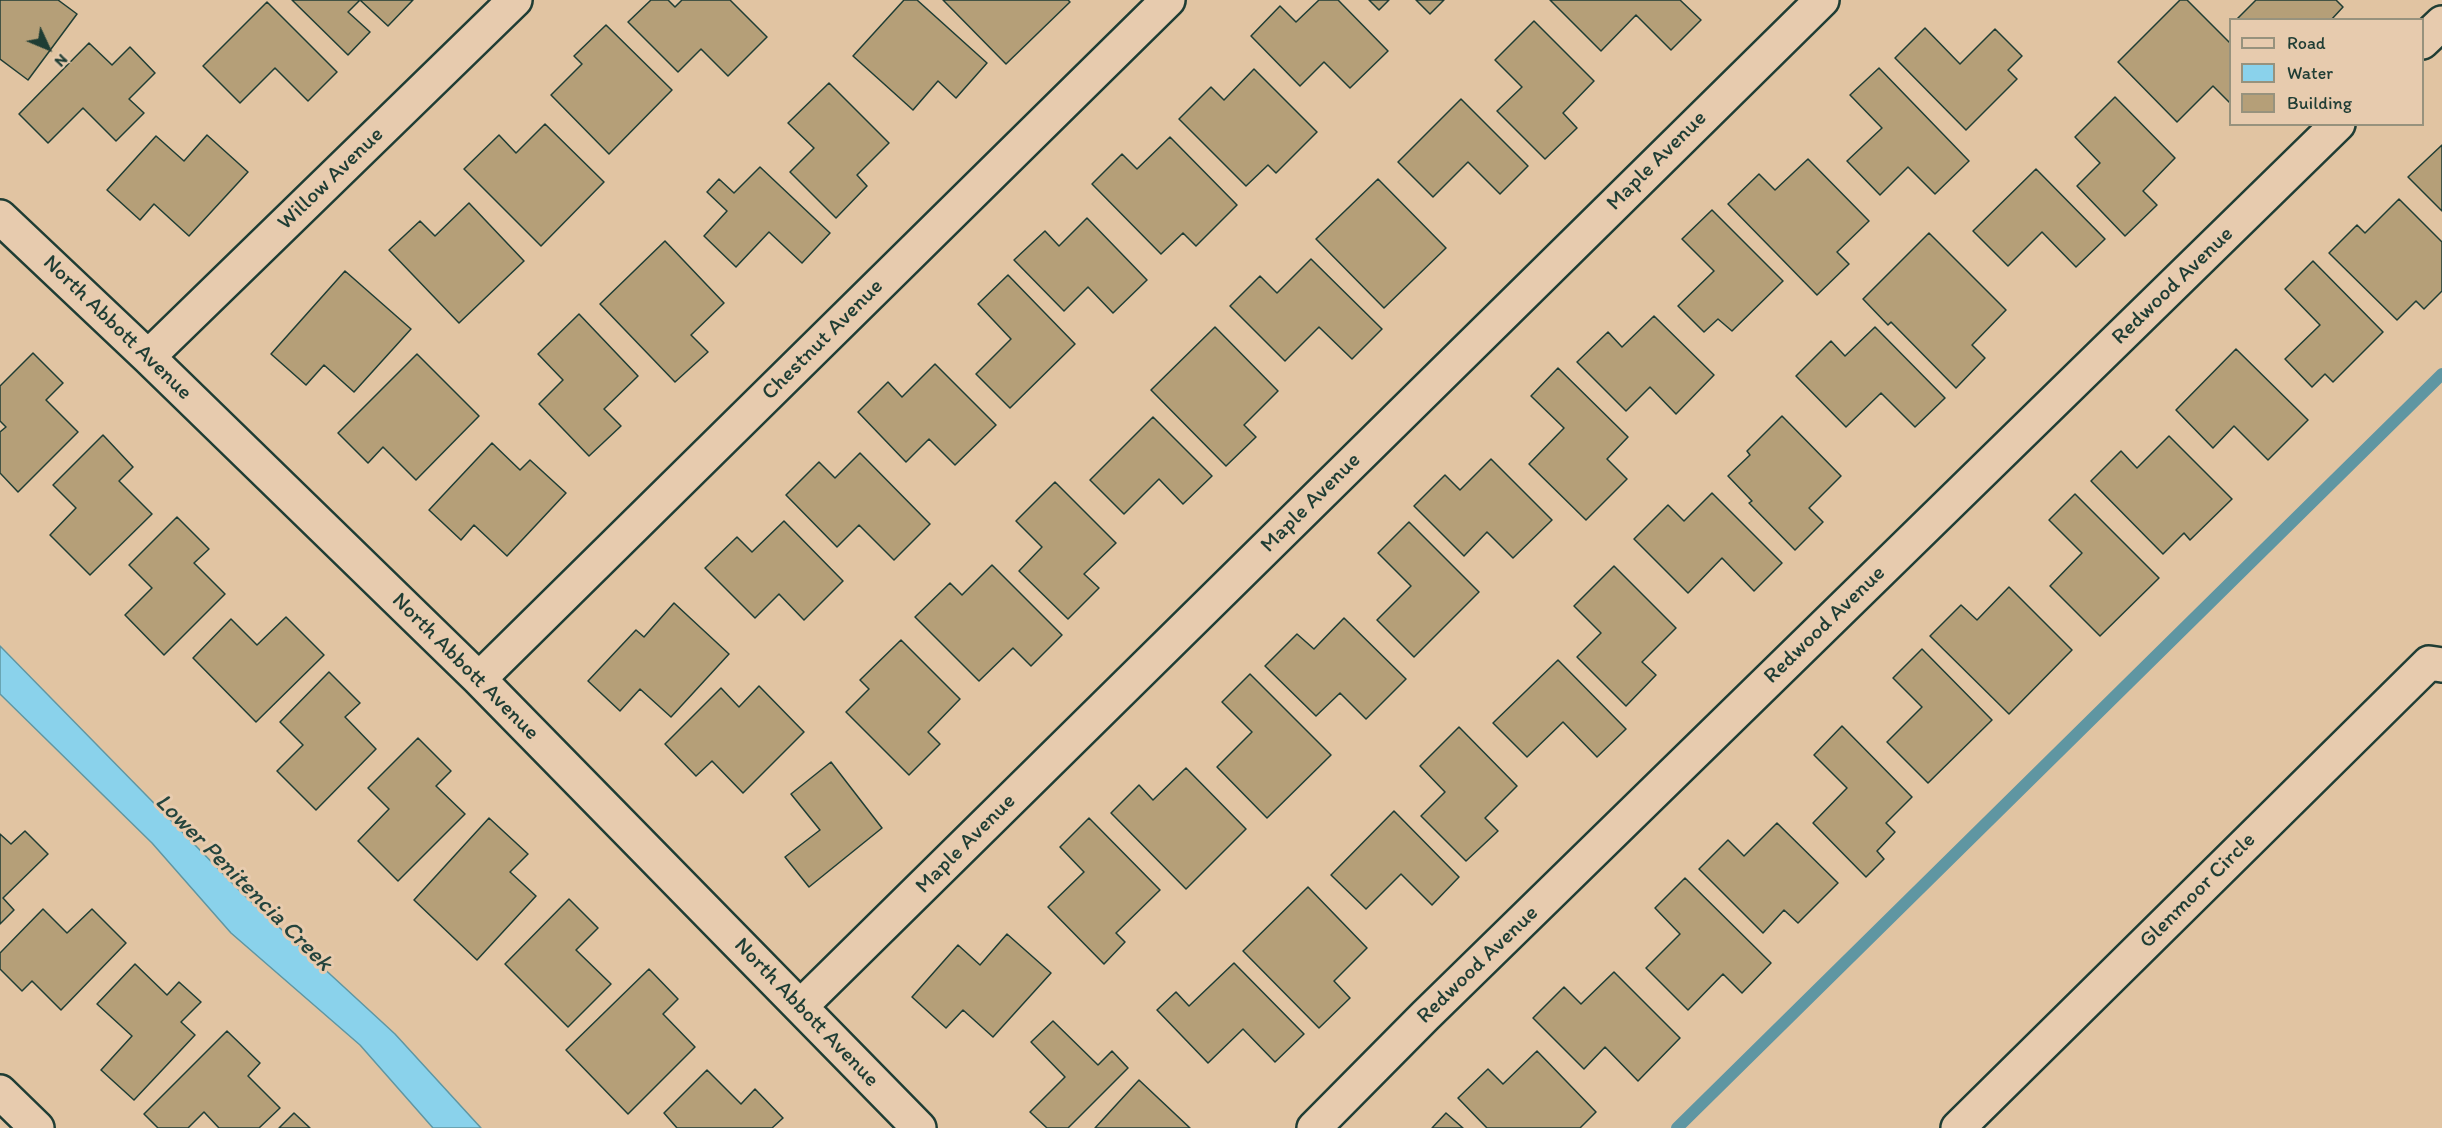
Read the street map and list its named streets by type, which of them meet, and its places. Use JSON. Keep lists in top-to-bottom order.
{
  "streets": {
    "street": [
      "Maple Avenue",
      "Willow Avenue",
      "Redwood Avenue",
      "North Abbott Avenue",
      "Chestnut Avenue",
      "Glenmoor Circle"
    ]
  },
  "crossings": [
    ["Maple Avenue", "North Abbott Avenue"],
    ["Willow Avenue", "North Abbott Avenue"],
    ["North Abbott Avenue", "Chestnut Avenue"]
  ],
  "water": ["Lower Penitencia Creek"],
  "legend": ["Road", "Water", "Building"],
  "north": "bottom right"
}
